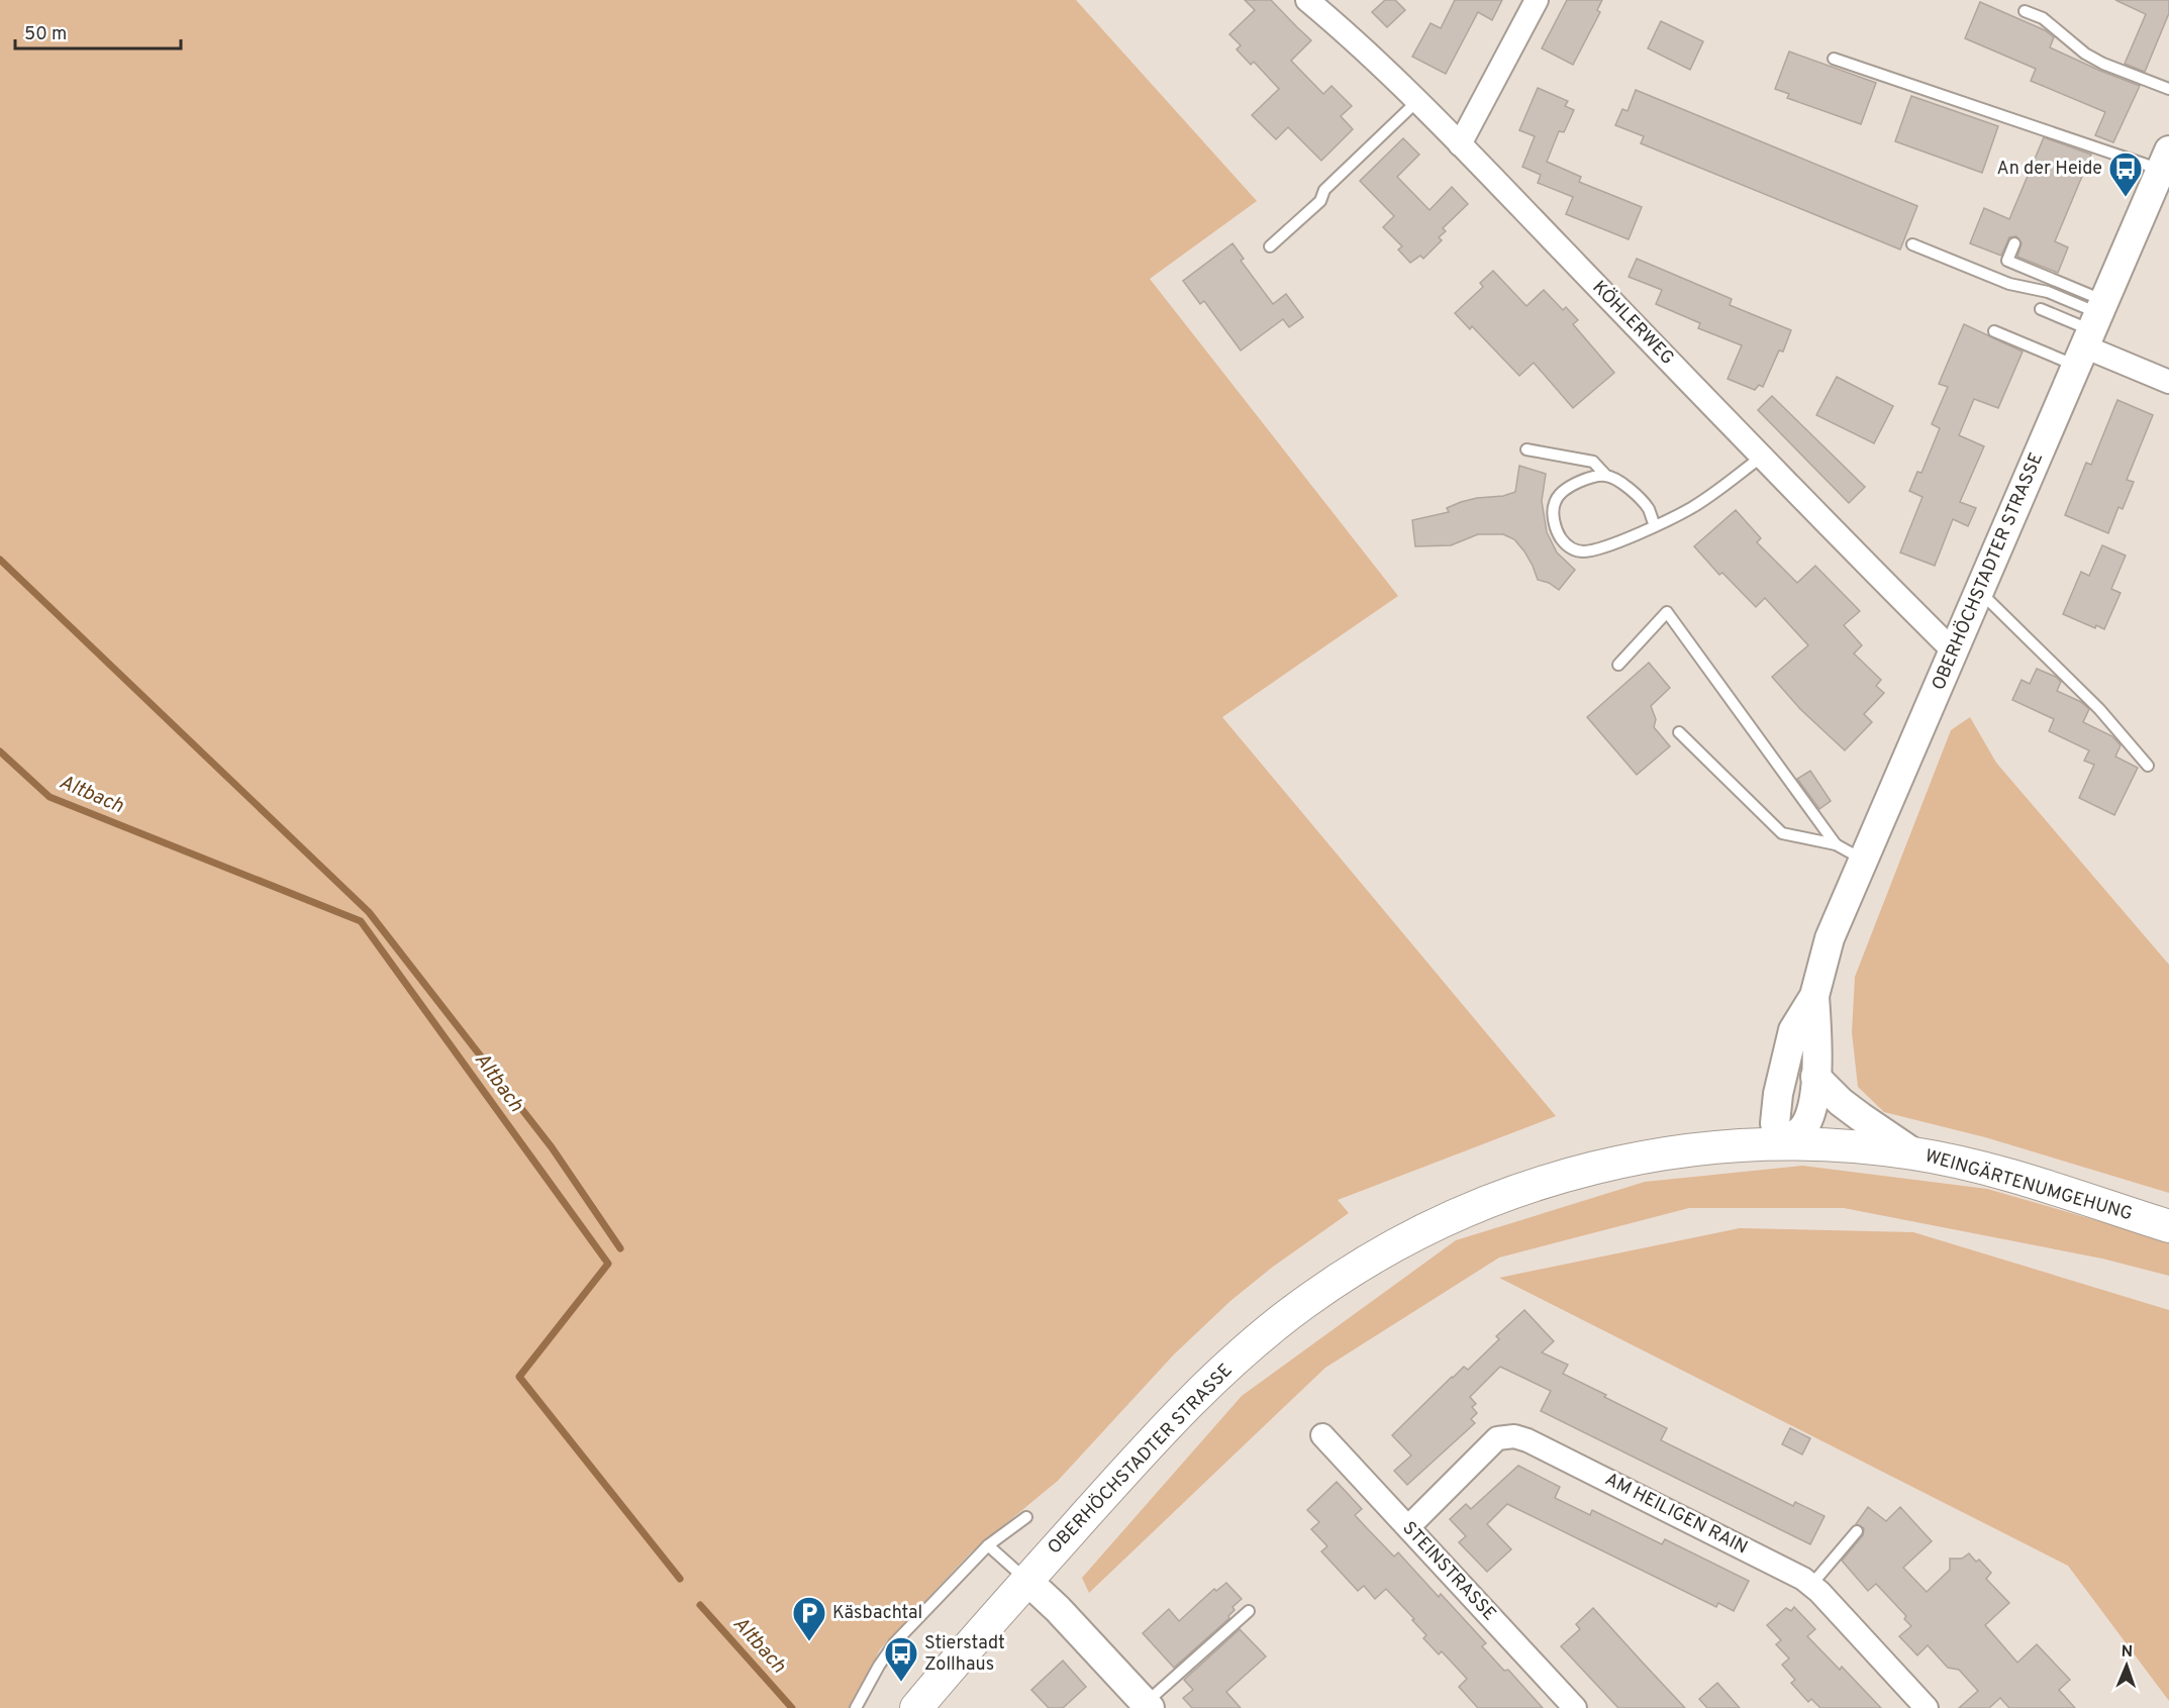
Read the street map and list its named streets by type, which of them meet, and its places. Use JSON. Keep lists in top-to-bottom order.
{
  "streets": {
    "main road": ["OBERHÖCHSTADTER STRASSE", "WEINGÄRTENUMGEHUNG"],
    "street": ["KÖHLERWEG", "AM HEILIGEN RAIN", "STEINSTRASSE"]
  },
  "crossings": [
    ["KÖHLERWEG", "OBERHÖCHSTADTER STRASSE"],
    ["OBERHÖCHSTADTER STRASSE", "WEINGÄRTENUMGEHUNG"],
    ["AM HEILIGEN RAIN", "STEINSTRASSE"]
  ],
  "water": ["Altbach"],
  "places": {
    "bus stop": ["An der Heide", "Stierstadt Zollhaus"],
    "parking": ["Käsbachtal"]
  },
  "scale_bar": "50 m",
  "north": "top"
}
